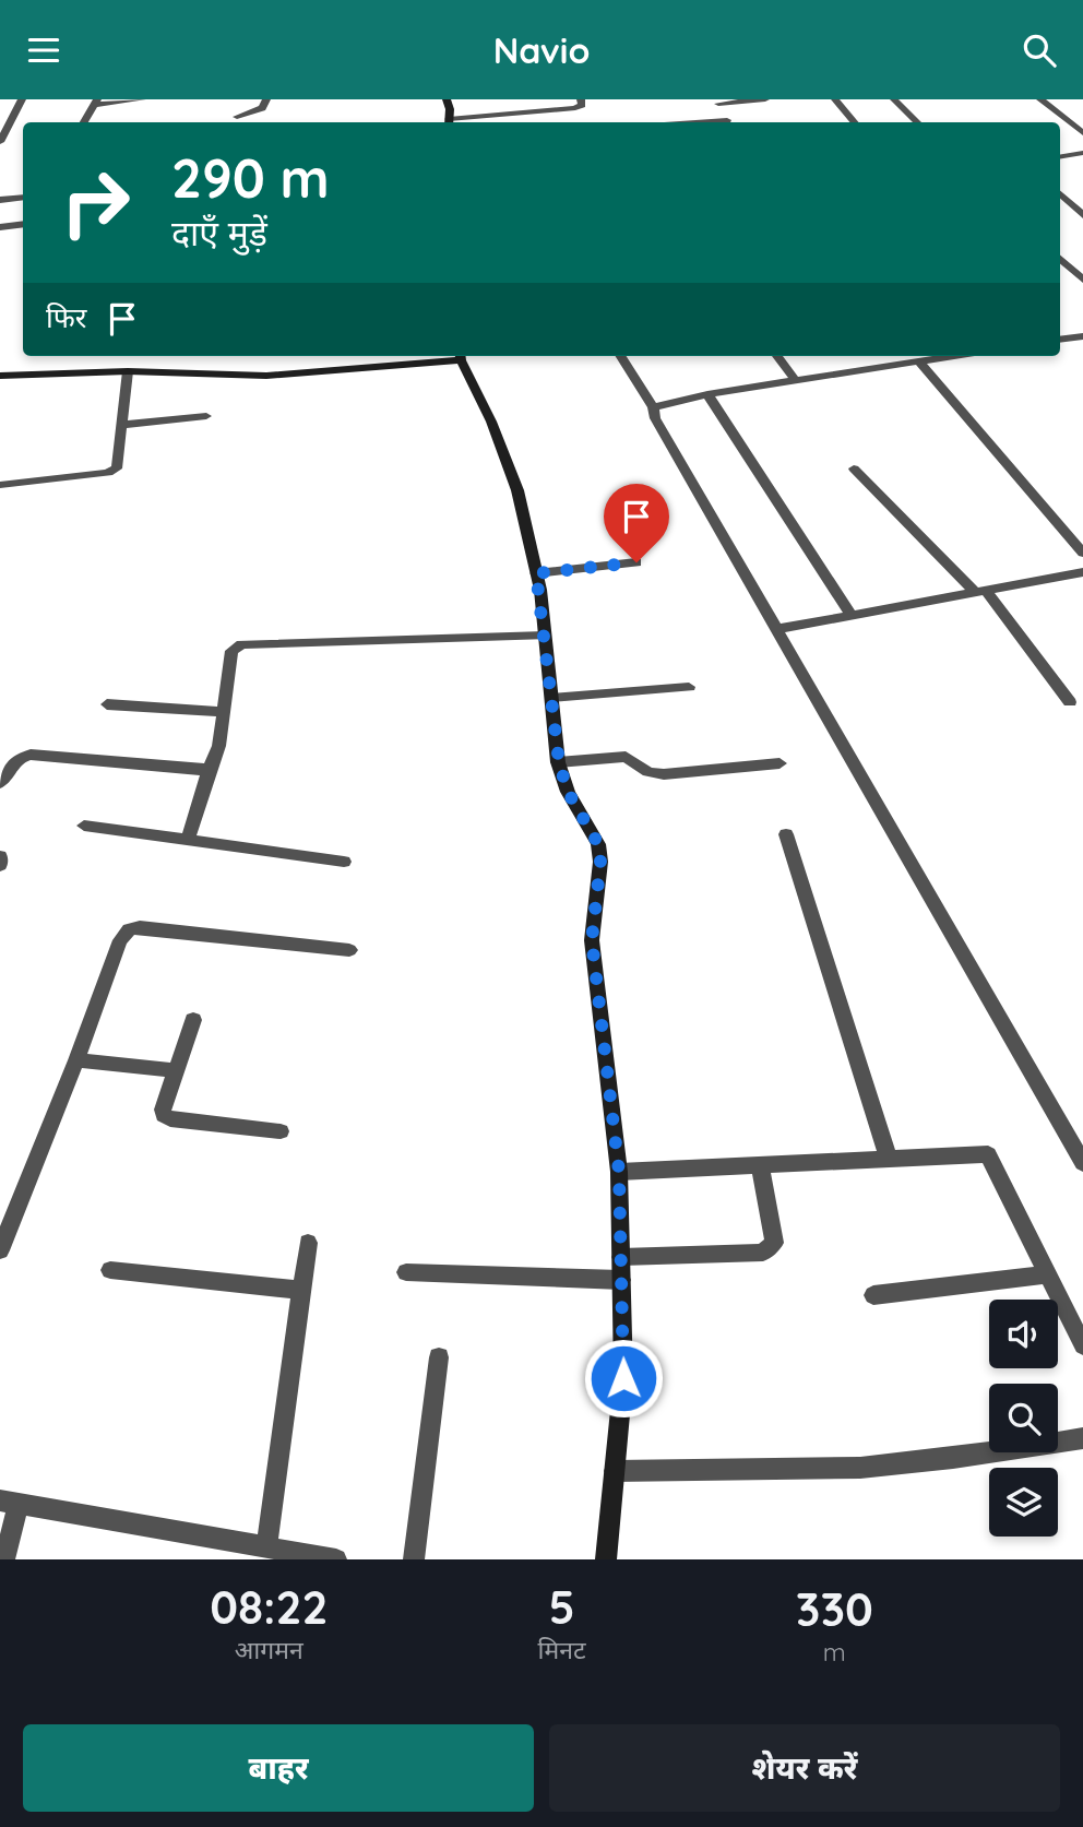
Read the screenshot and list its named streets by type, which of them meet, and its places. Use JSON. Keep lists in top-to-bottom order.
{
  "page": {
    "header": "Navio",
    "turn": ["290 m", "दाएँ मुड़ें"],
    "then": "फिर",
    "eta": [
      "08:22",
      "आगमन",
      "5",
      "मिनट",
      "330",
      "m"
    ],
    "buttons": ["बाहर", "शेयर करें"]
  }
}
